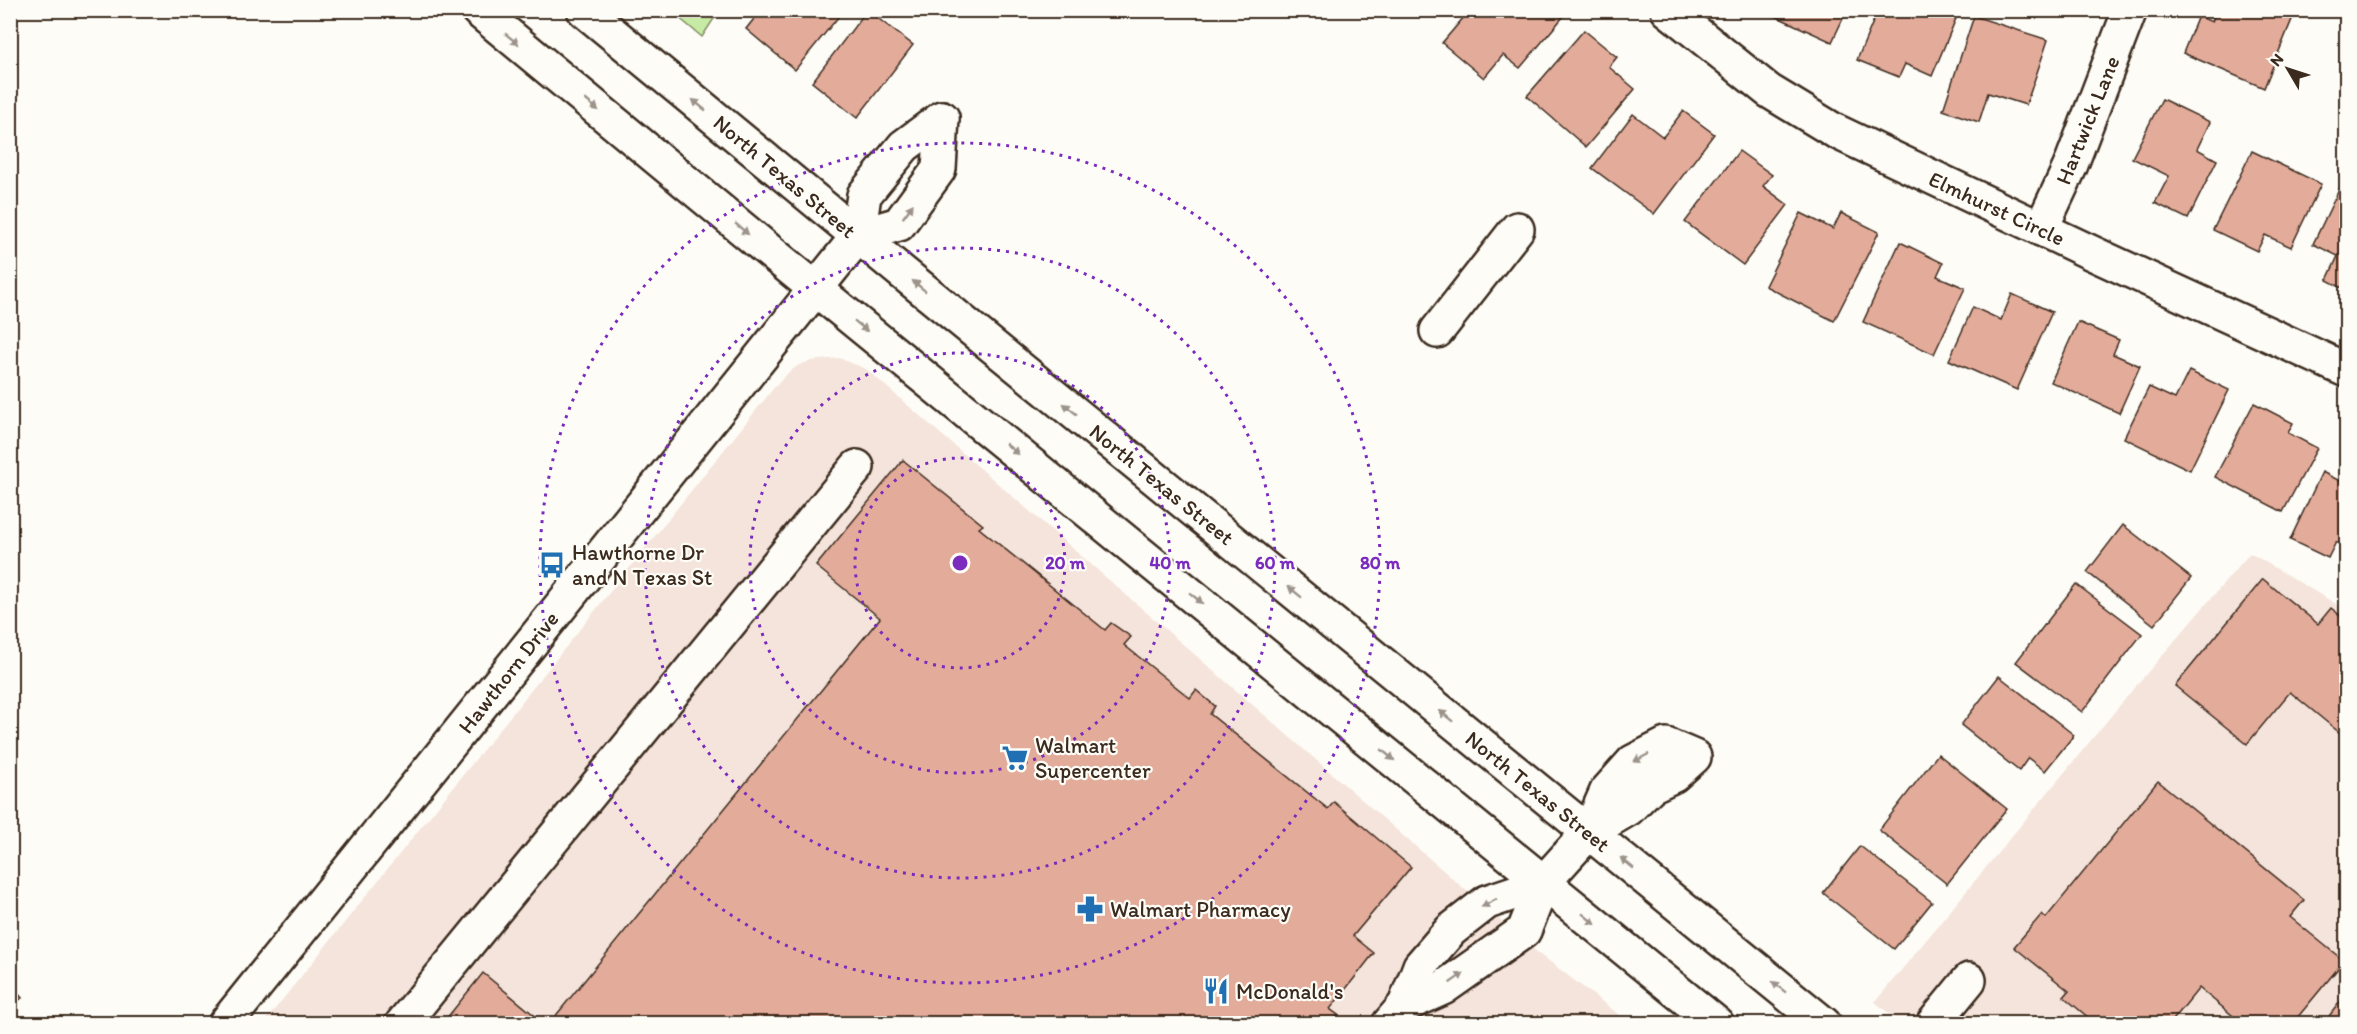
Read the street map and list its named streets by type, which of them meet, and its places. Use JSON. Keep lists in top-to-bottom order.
{
  "streets": {
    "main road": [
      "Hartwick Lane",
      "North Texas Street",
      "Elmhurst Circle",
      "Hawthorn Drive"
    ]
  },
  "crossings": [
    ["Hartwick Lane", "Elmhurst Circle"],
    ["North Texas Street", "Hawthorn Drive"]
  ],
  "places": {
    "bus stop": ["Hawthorne Dr and N Texas St"],
    "supermarket": ["Walmart Supercenter"],
    "pharmacy": ["Walmart Pharmacy"],
    "restaurant": ["McDonald's"]
  },
  "north": "top left",
  "rings": [
    "20 m",
    "40 m",
    "60 m",
    "80 m"
  ]
}
